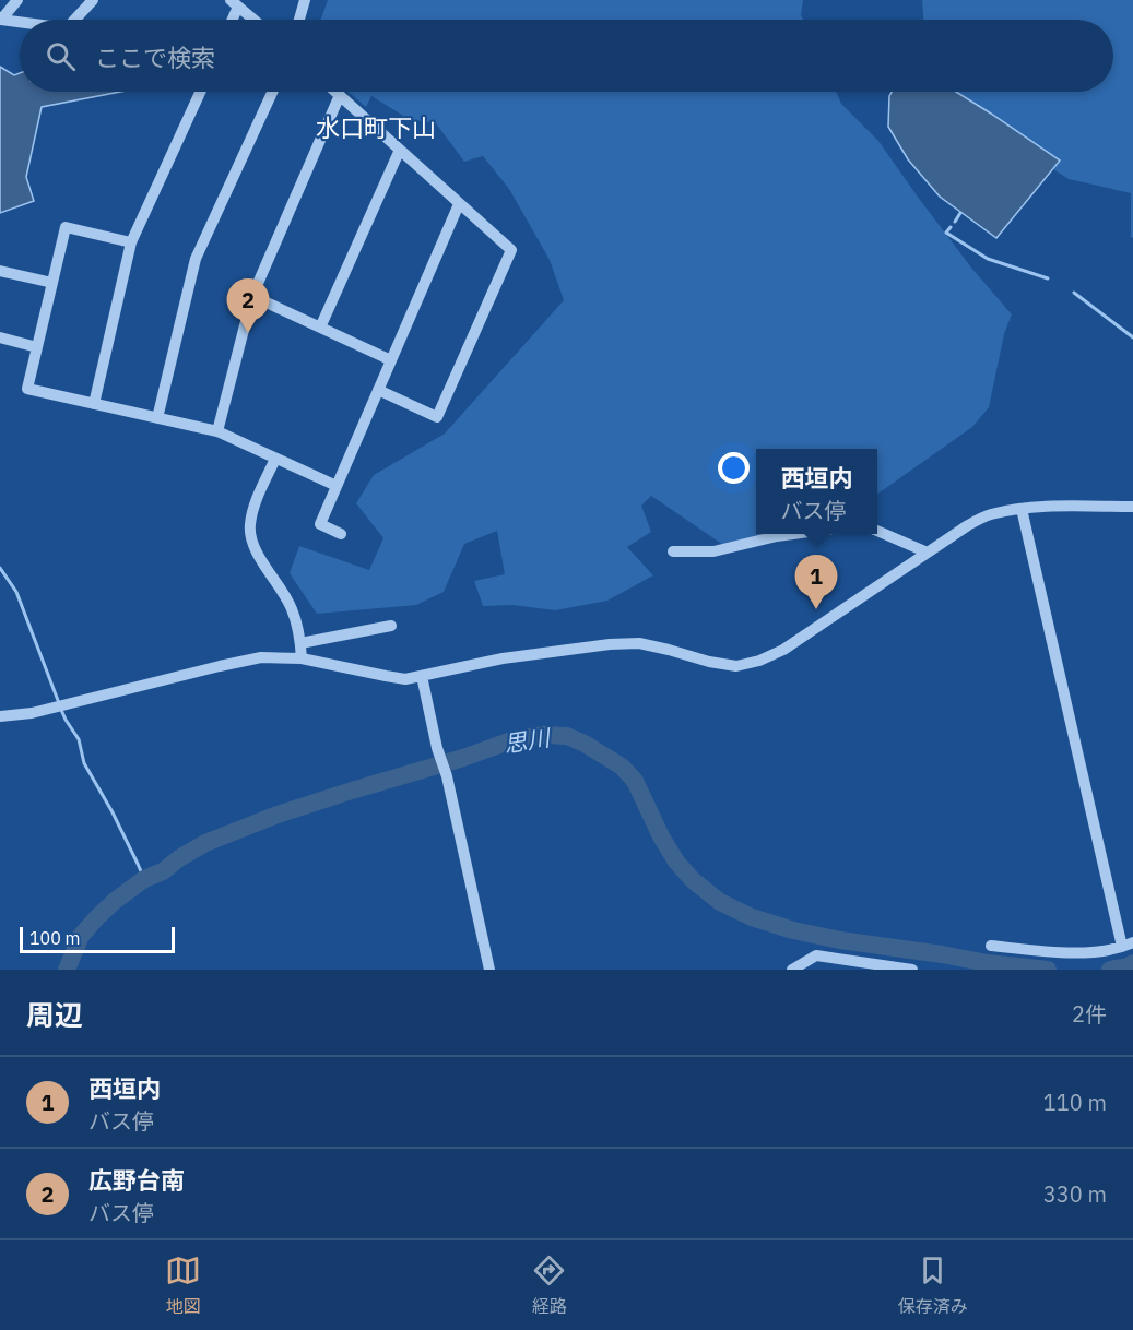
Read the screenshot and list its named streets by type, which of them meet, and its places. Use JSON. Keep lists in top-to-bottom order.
{
  "districts": ["水口町下山"],
  "water": ["思川"],
  "scale_bar": "100 m",
  "page": {
    "search": "ここで検索",
    "pins": ["2", "1"],
    "popup": ["西垣内", "バス停"],
    "scale": "100 m",
    "heading": ["周辺", "2件"],
    "list": [
      {
        "mark": "1",
        "name": "西垣内",
        "note": "バス停",
        "value": "110 m"
      },
      {
        "mark": "2",
        "name": "広野台南",
        "note": "バス停",
        "value": "330 m"
      }
    ],
    "nav": ["地図", "経路", "保存済み"]
  }
}
